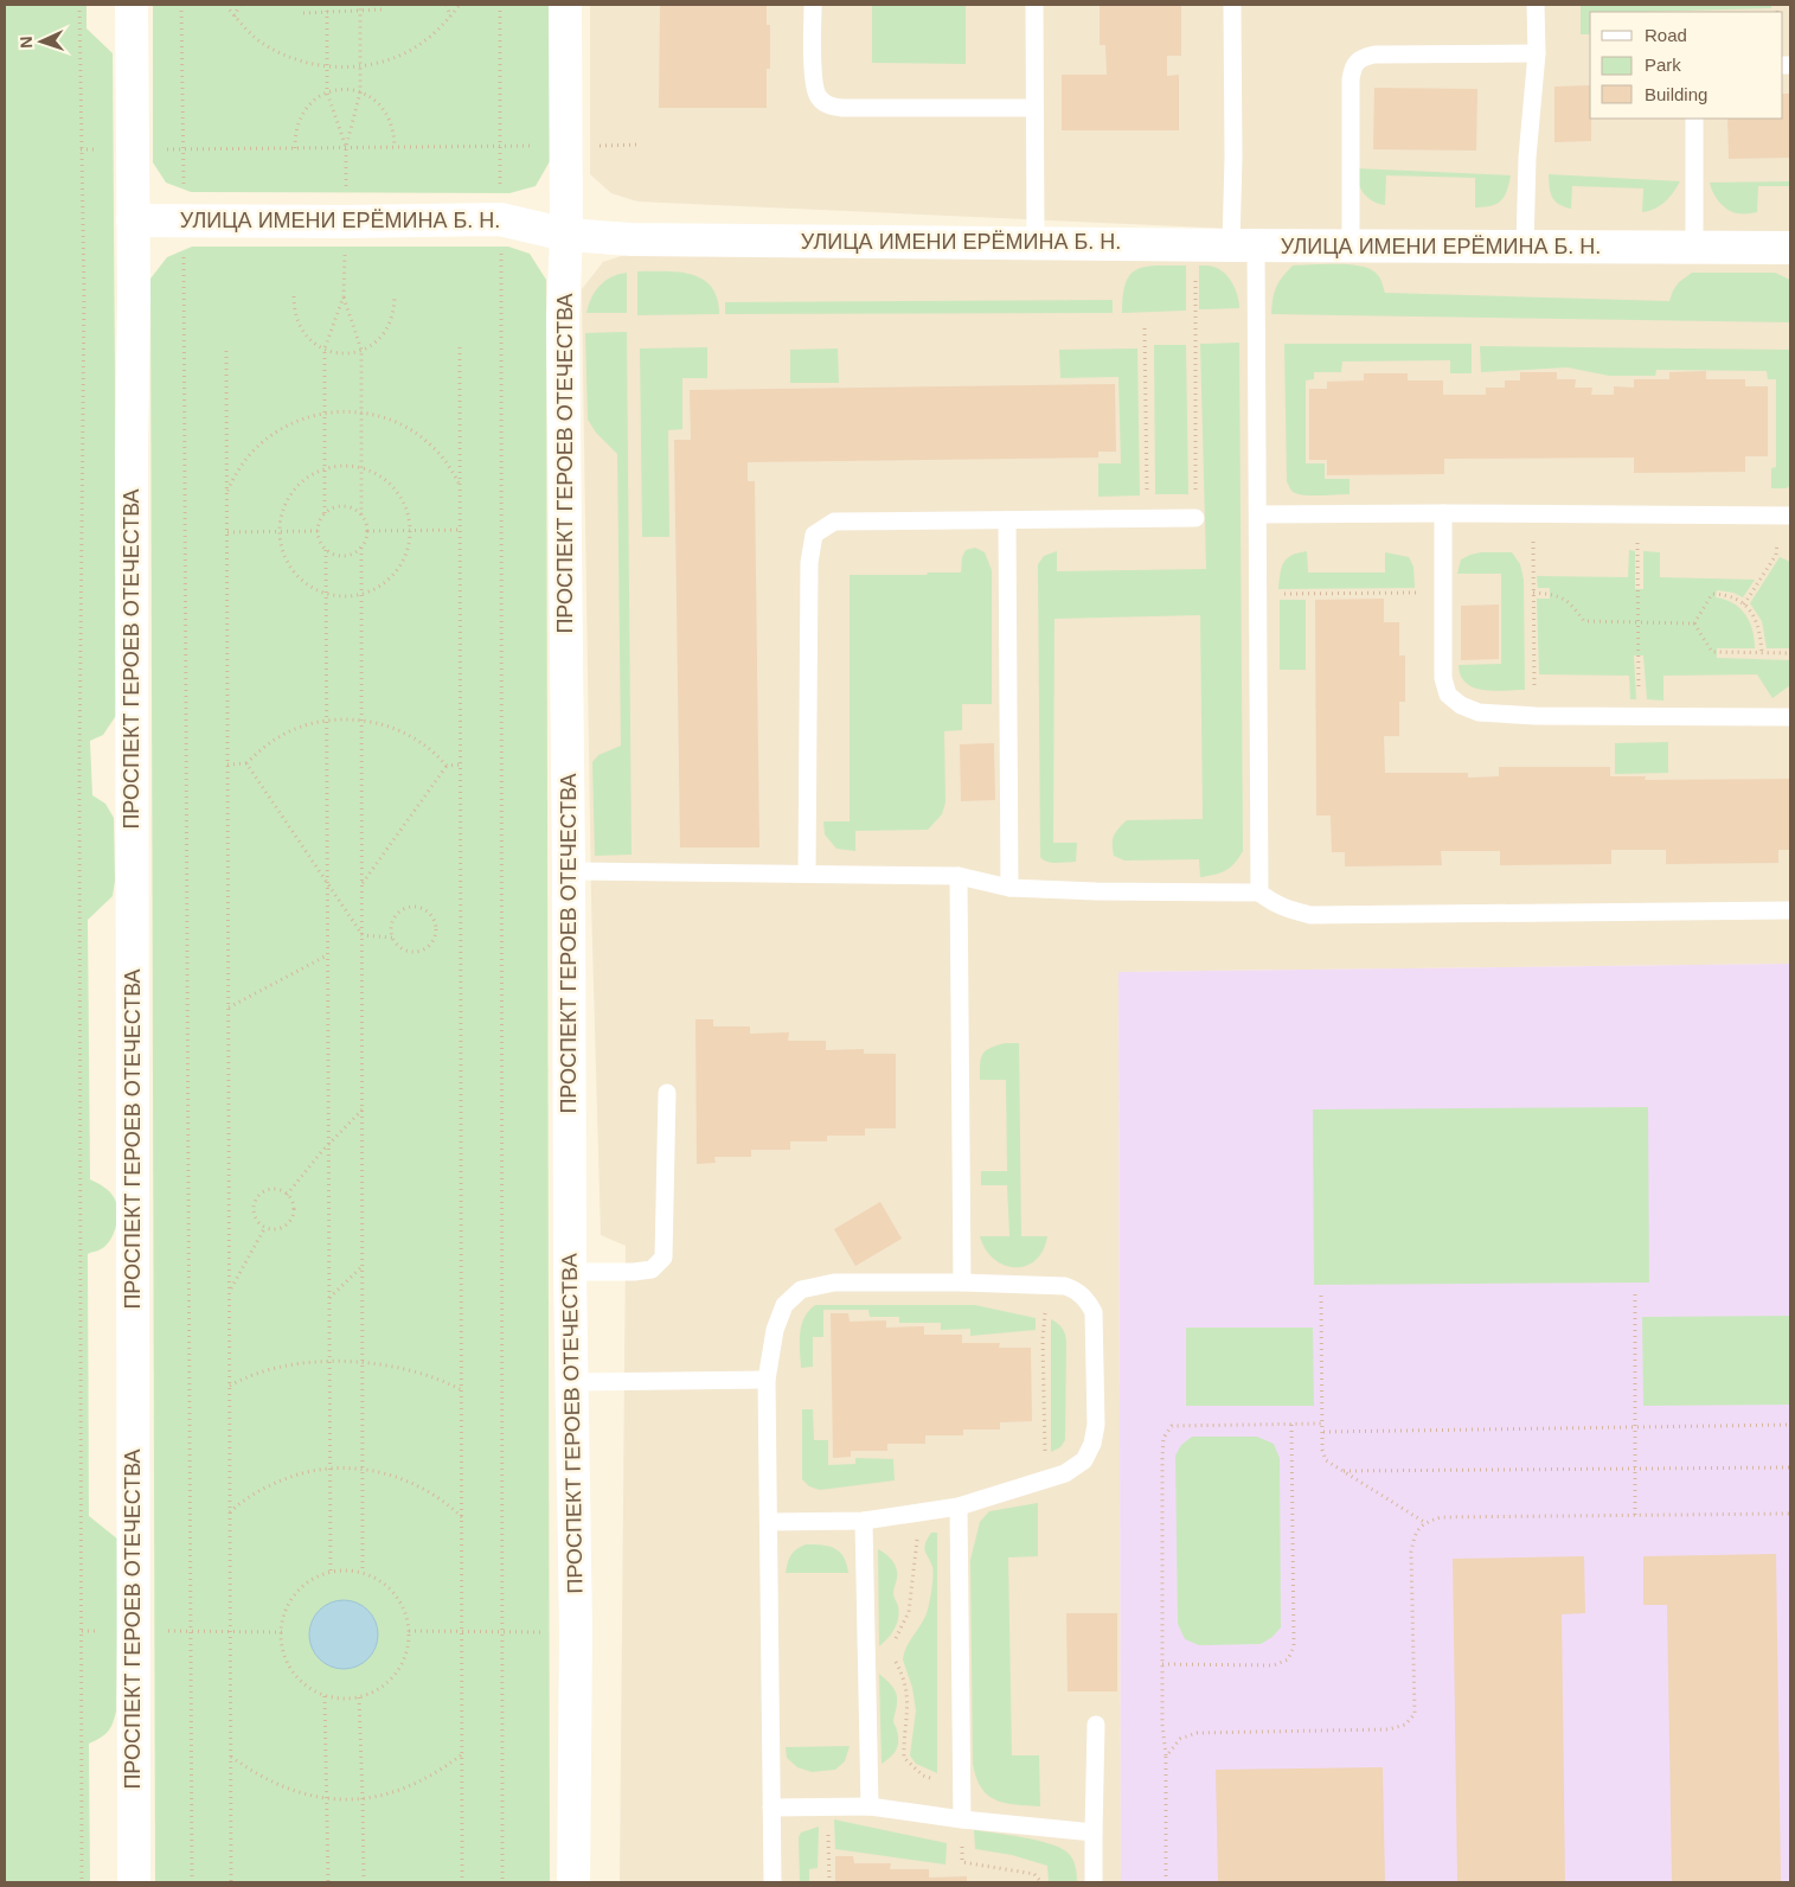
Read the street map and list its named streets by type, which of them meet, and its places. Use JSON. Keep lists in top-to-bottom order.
{
  "streets": {
    "street": ["УЛИЦА ИМЕНИ ЕРЁМИНА Б. Н.", "ПРОСПЕКТ ГЕРОЕВ ОТЕЧЕСТВА"]
  },
  "crossings": [
    ["УЛИЦА ИМЕНИ ЕРЁМИНА Б. Н.", "ПРОСПЕКТ ГЕРОЕВ ОТЕЧЕСТВА"]
  ],
  "legend": ["Road", "Park", "Building"],
  "north": "left"
}
